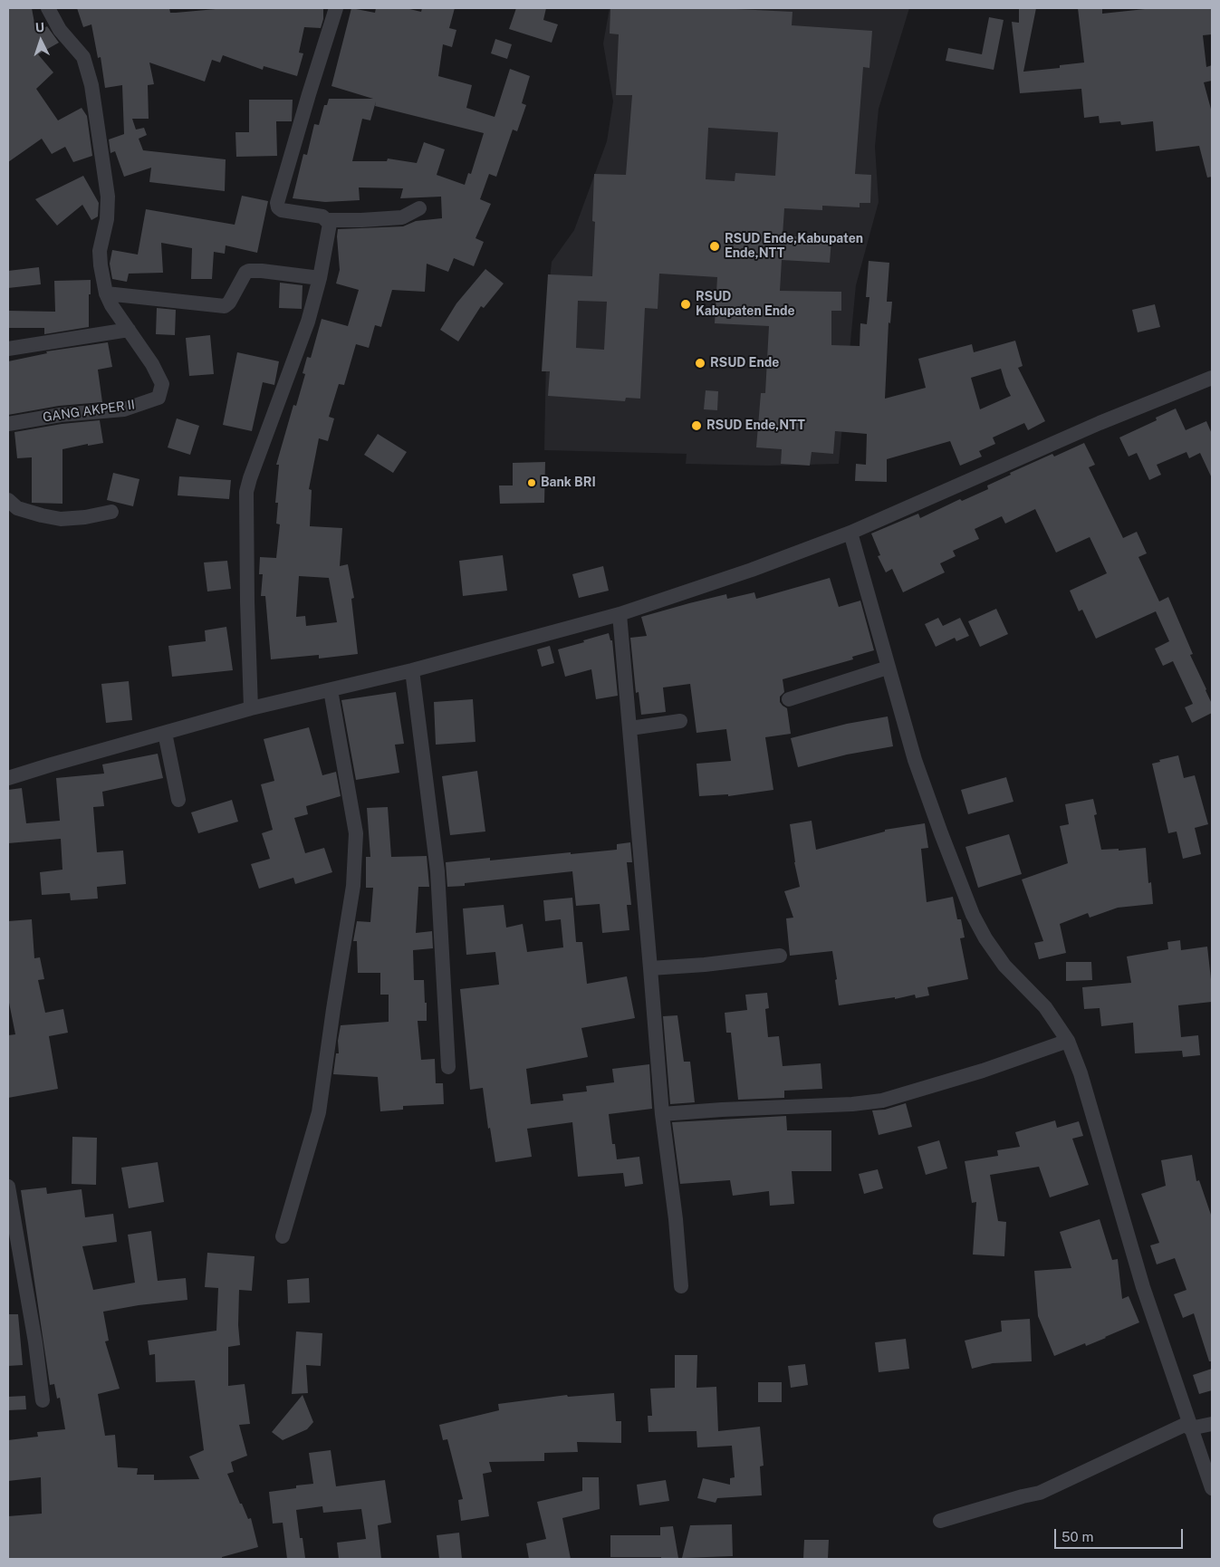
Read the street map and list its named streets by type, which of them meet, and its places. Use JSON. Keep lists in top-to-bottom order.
{
  "streets": {
    "street": ["GANG AKPER II"]
  },
  "places": [
    "RSUD Ende,Kabupaten Ende,NTT",
    "RSUD Kabupaten Ende",
    "RSUD Ende",
    "RSUD Ende,NTT",
    "Bank BRI"
  ],
  "scale_bar": "50 m",
  "north": "top"
}
